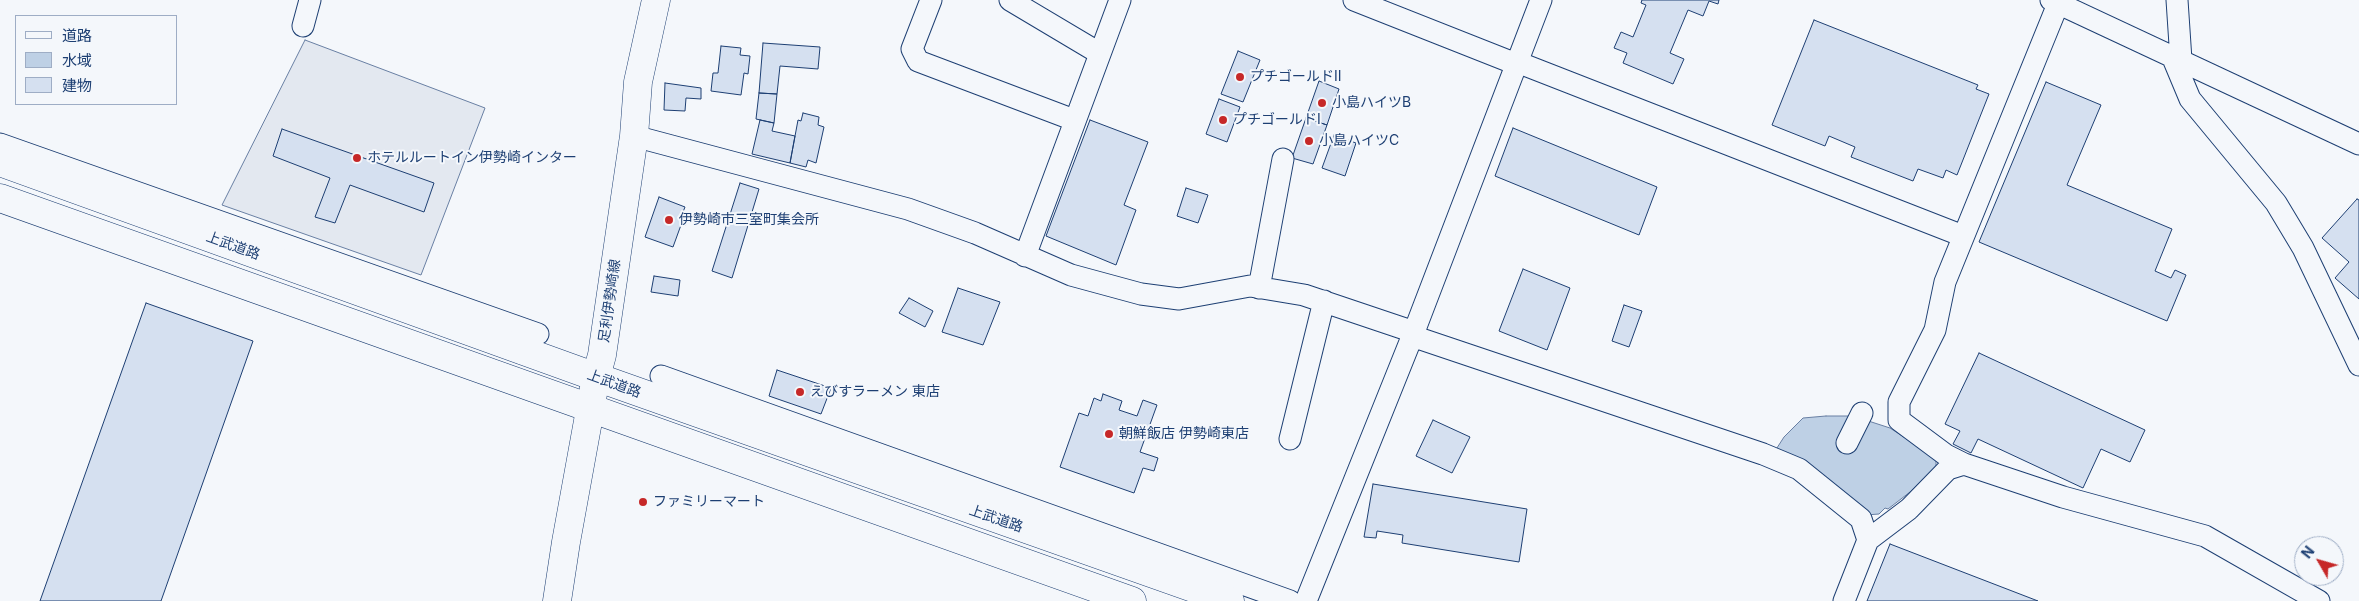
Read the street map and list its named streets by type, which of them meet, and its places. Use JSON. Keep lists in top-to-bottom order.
{
  "streets": {
    "main road": ["上武道路", "足利伊勢崎線"]
  },
  "crossings": [
    ["上武道路", "足利伊勢崎線"]
  ],
  "places": [
    "プチゴールドⅡ",
    "小島ハイツB",
    "プチゴールドⅠ",
    "小島ハイツC",
    "ホテルルートイン伊勢崎インター",
    "伊勢崎市三室町集会所",
    "えびすラーメン 東店",
    "朝鮮飯店 伊勢崎東店",
    "ファミリーマート"
  ],
  "legend": ["道路", "水域", "建物"],
  "north": "top left"
}
